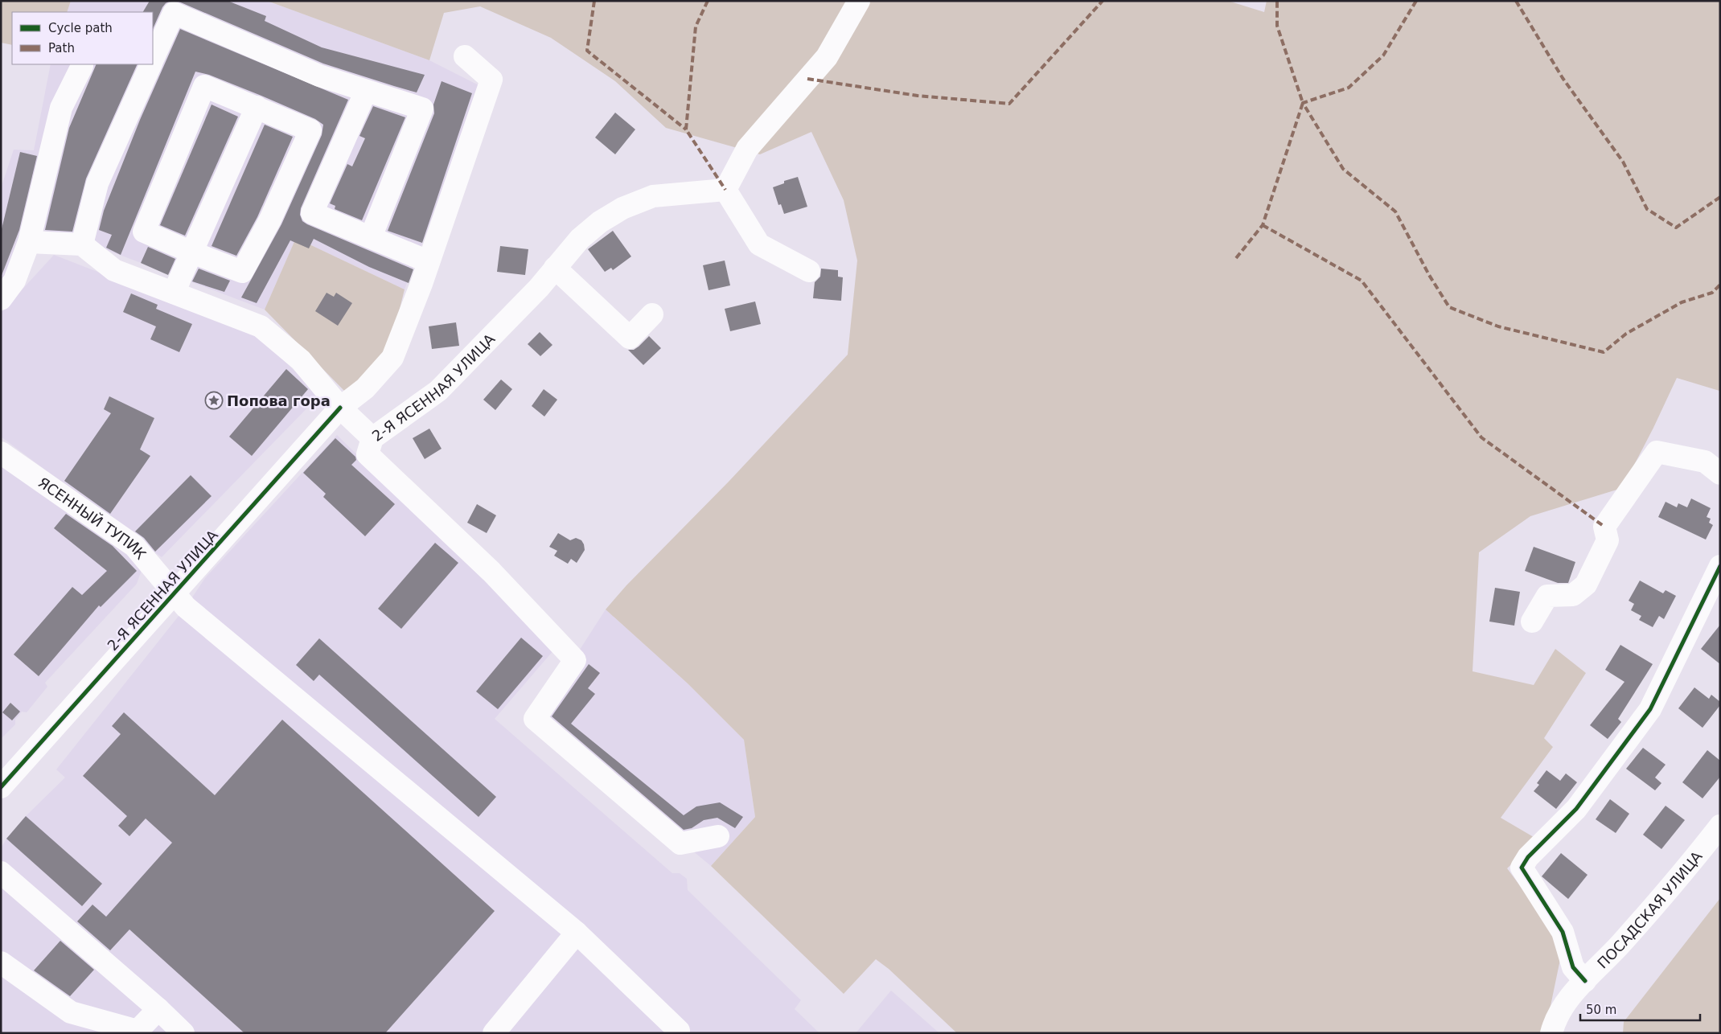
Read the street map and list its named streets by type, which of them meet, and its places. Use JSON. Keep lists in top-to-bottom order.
{
  "streets": {
    "street": ["2-Я ЯСЕННАЯ УЛИЦА", "ЯСЕННЫЙ ТУПИК", "ПОСАДСКАЯ УЛИЦА"]
  },
  "crossings": [
    ["2-Я ЯСЕННАЯ УЛИЦА", "ЯСЕННЫЙ ТУПИК"]
  ],
  "places": {
    "place": ["Попова гора"]
  },
  "legend": ["Cycle path", "Path"],
  "scale_bar": "50 m"
}
